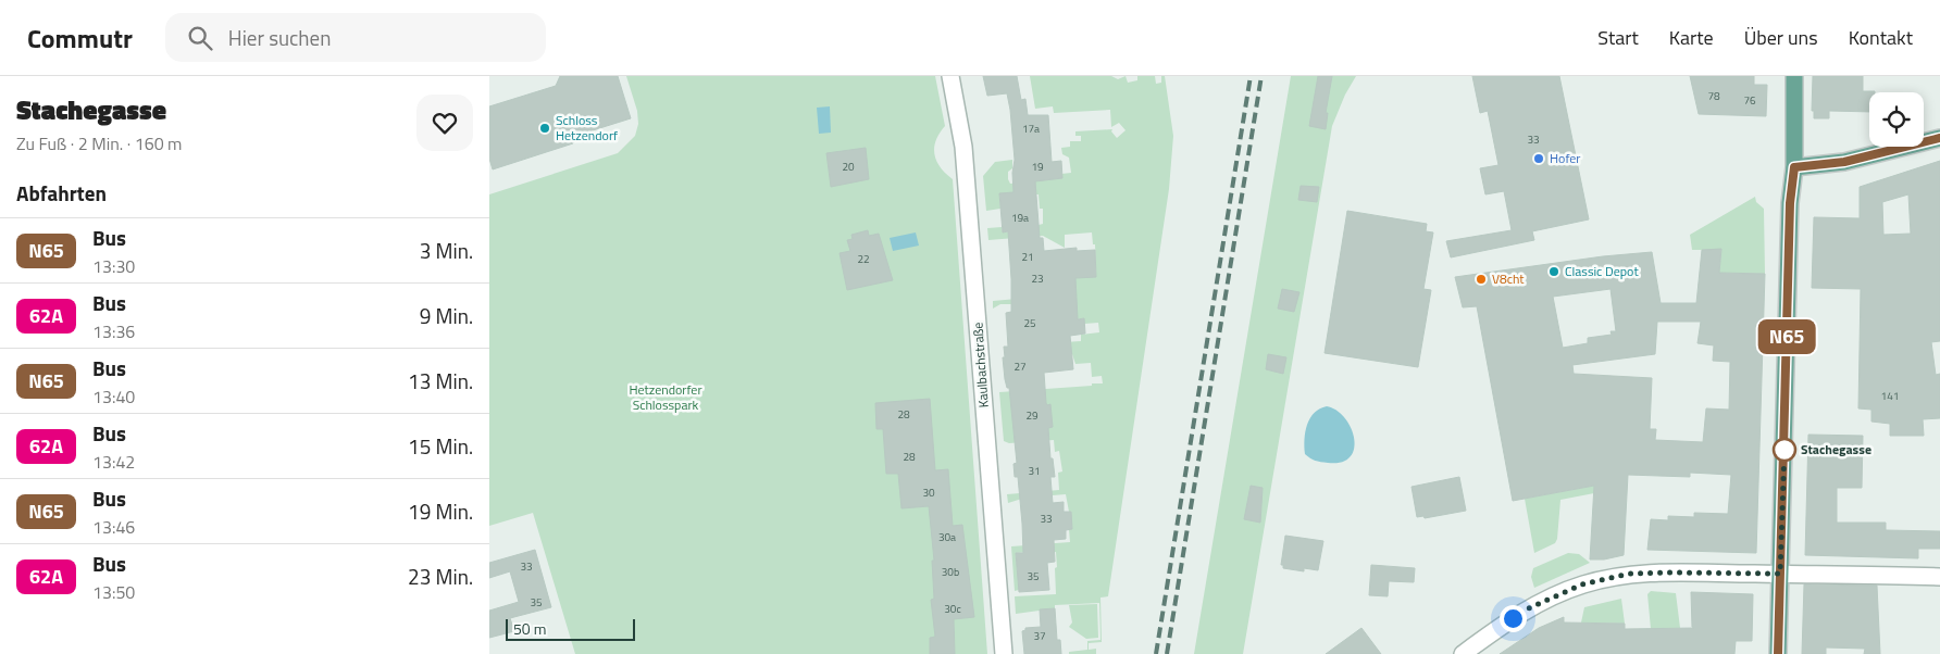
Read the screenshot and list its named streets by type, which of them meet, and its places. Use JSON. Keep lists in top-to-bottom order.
{
  "streets": {
    "street": ["Kaulbachstraße"]
  },
  "parks": ["Hetzendorfer Schlosspark"],
  "places": [
    "Schloss Hetzendorf",
    "Hofer",
    "Classic Depot",
    "V8cht",
    "Stachegasse"
  ],
  "lines": ["bus line N65"],
  "house_numbers": [
    "78",
    "76",
    "17a",
    "33",
    "20",
    "19",
    "19a",
    "21",
    "22",
    "23",
    "25",
    "27",
    "141",
    "28",
    "29",
    "28",
    "31",
    "30",
    "33",
    "30a",
    "33",
    "30b",
    "35",
    "35",
    "30c",
    "37"
  ],
  "scale_bar": "50 m",
  "page": {
    "header": "Commutr",
    "search": "Hier suchen",
    "nav": [
      "Start",
      "Karte",
      "Über uns",
      "Kontakt"
    ],
    "heading": [
      ["Stachegasse", "Zu Fuß · 2 Min. · 160 m"],
      "Abfahrten"
    ],
    "on_map": "N65",
    "list": [
      {
        "mark": "N65",
        "name": "Bus",
        "note": "13:30",
        "value": "3 Min."
      },
      {
        "mark": "62A",
        "name": "Bus",
        "note": "13:36",
        "value": "9 Min."
      },
      {
        "mark": "N65",
        "name": "Bus",
        "note": "13:40",
        "value": "13 Min."
      },
      {
        "mark": "62A",
        "name": "Bus",
        "note": "13:42",
        "value": "15 Min."
      },
      {
        "mark": "N65",
        "name": "Bus",
        "note": "13:46",
        "value": "19 Min."
      },
      {
        "mark": "62A",
        "name": "Bus",
        "note": "13:50",
        "value": "23 Min."
      }
    ],
    "scale": "50 m"
  }
}
